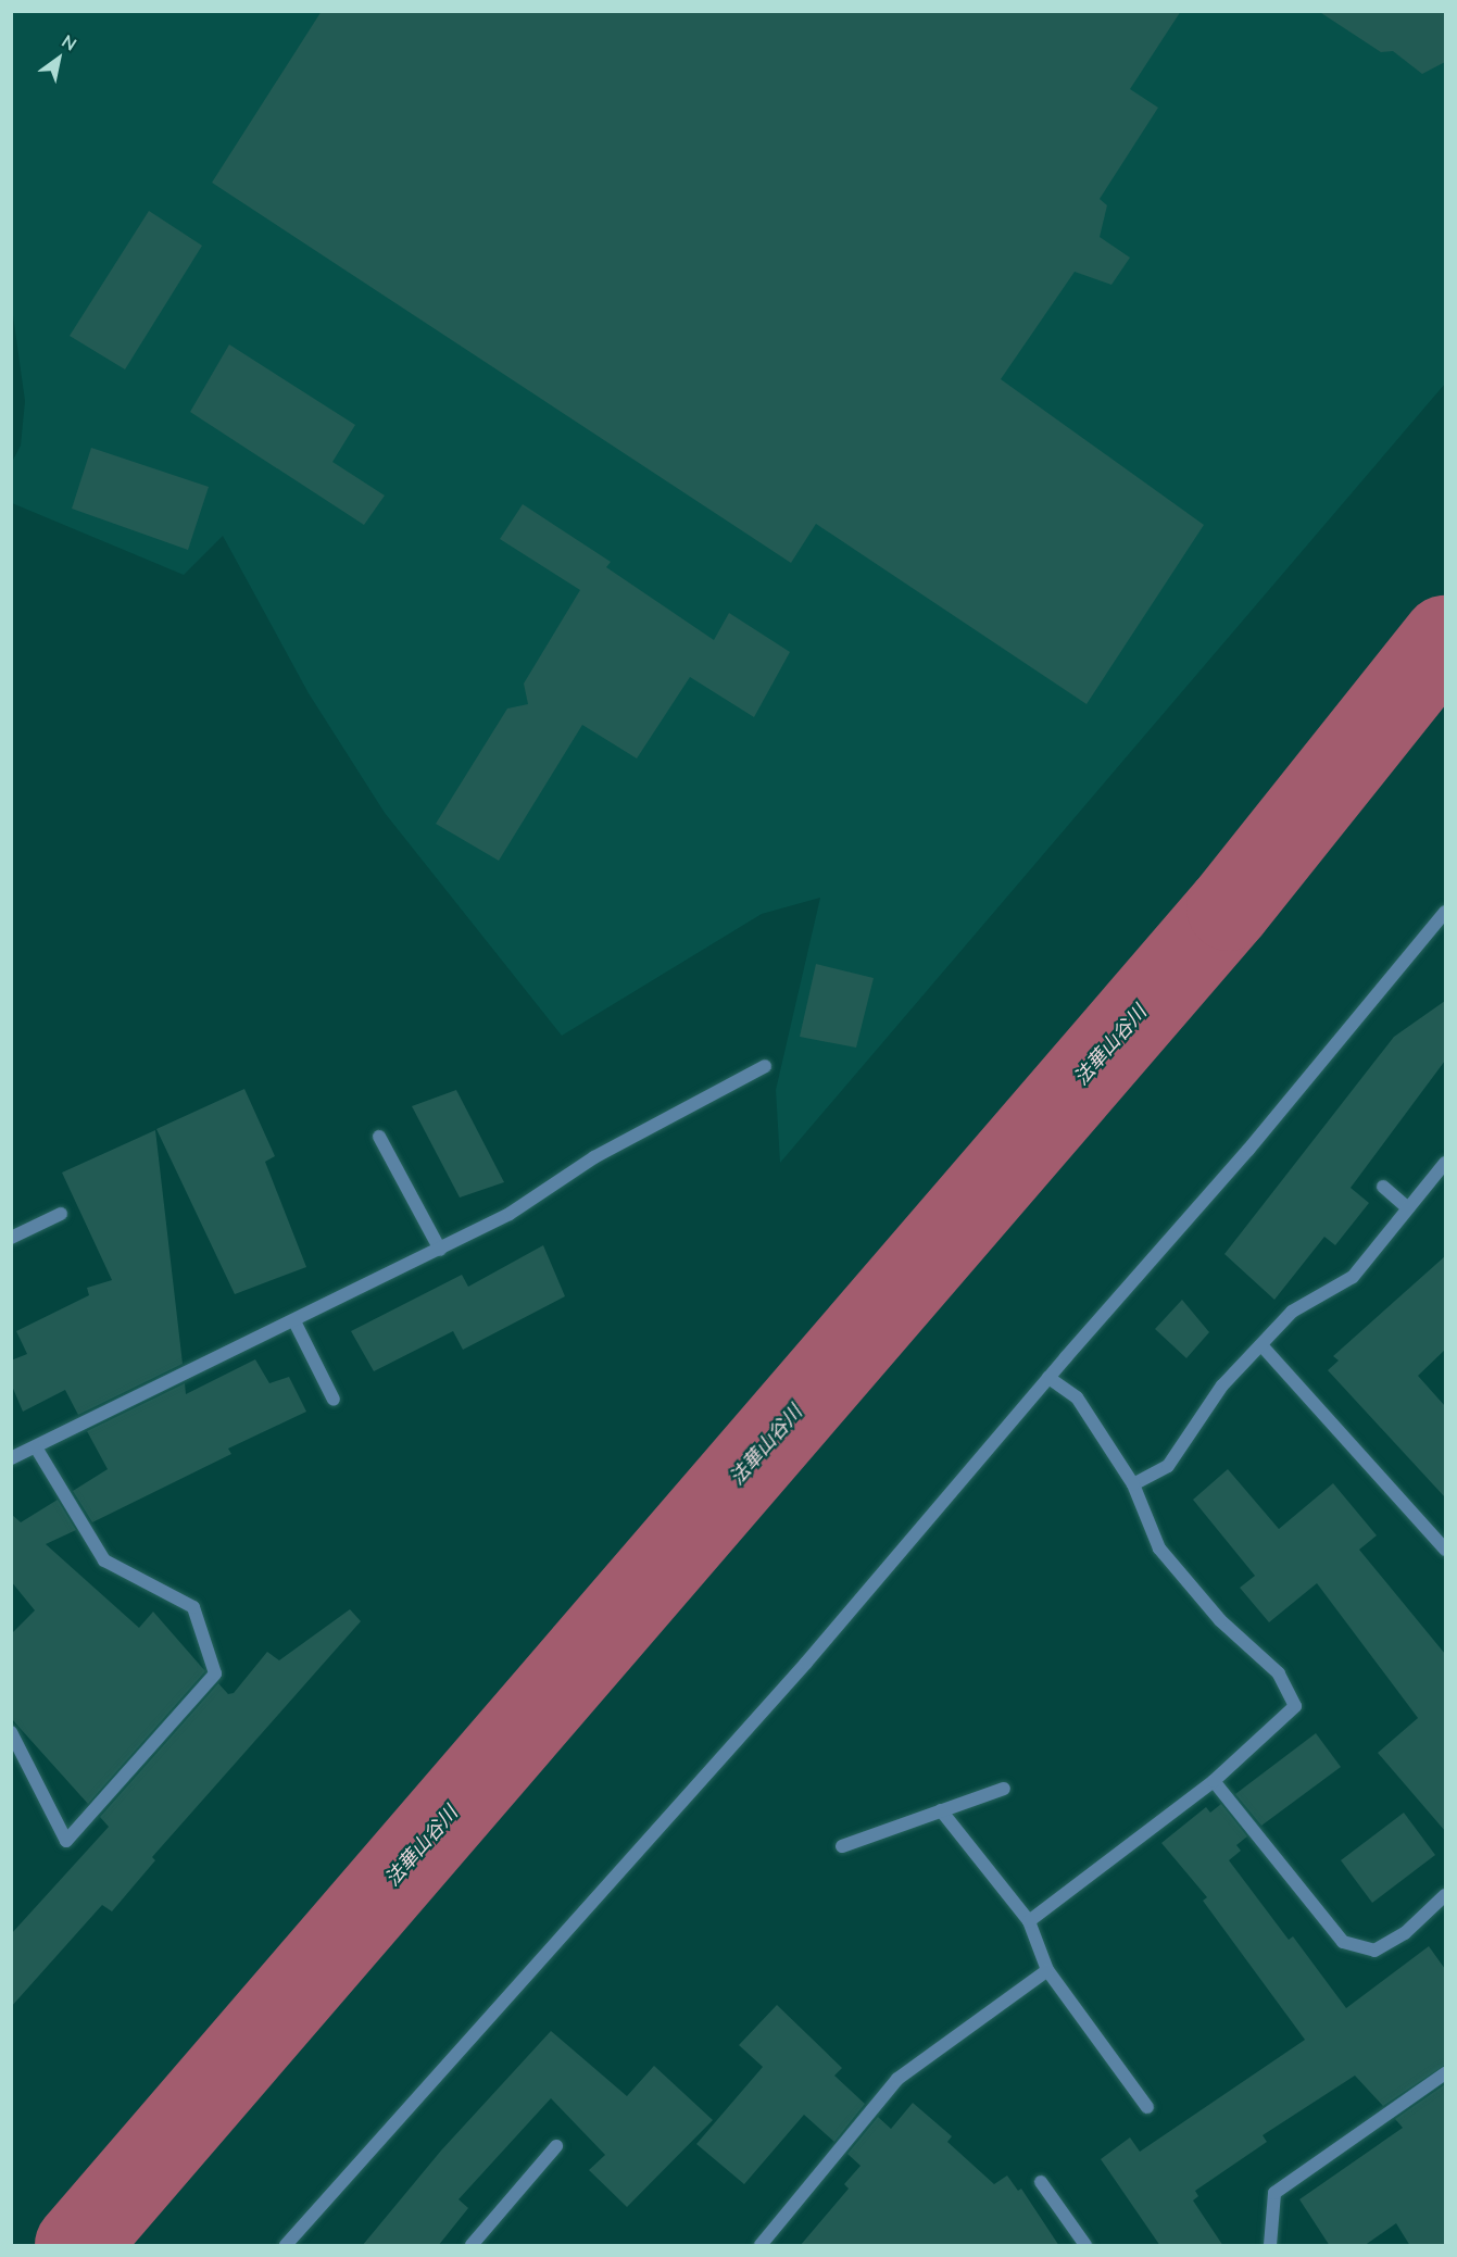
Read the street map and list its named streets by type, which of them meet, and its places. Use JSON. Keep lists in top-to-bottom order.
{
  "water": ["法華山谷川"],
  "north": "top right"
}
